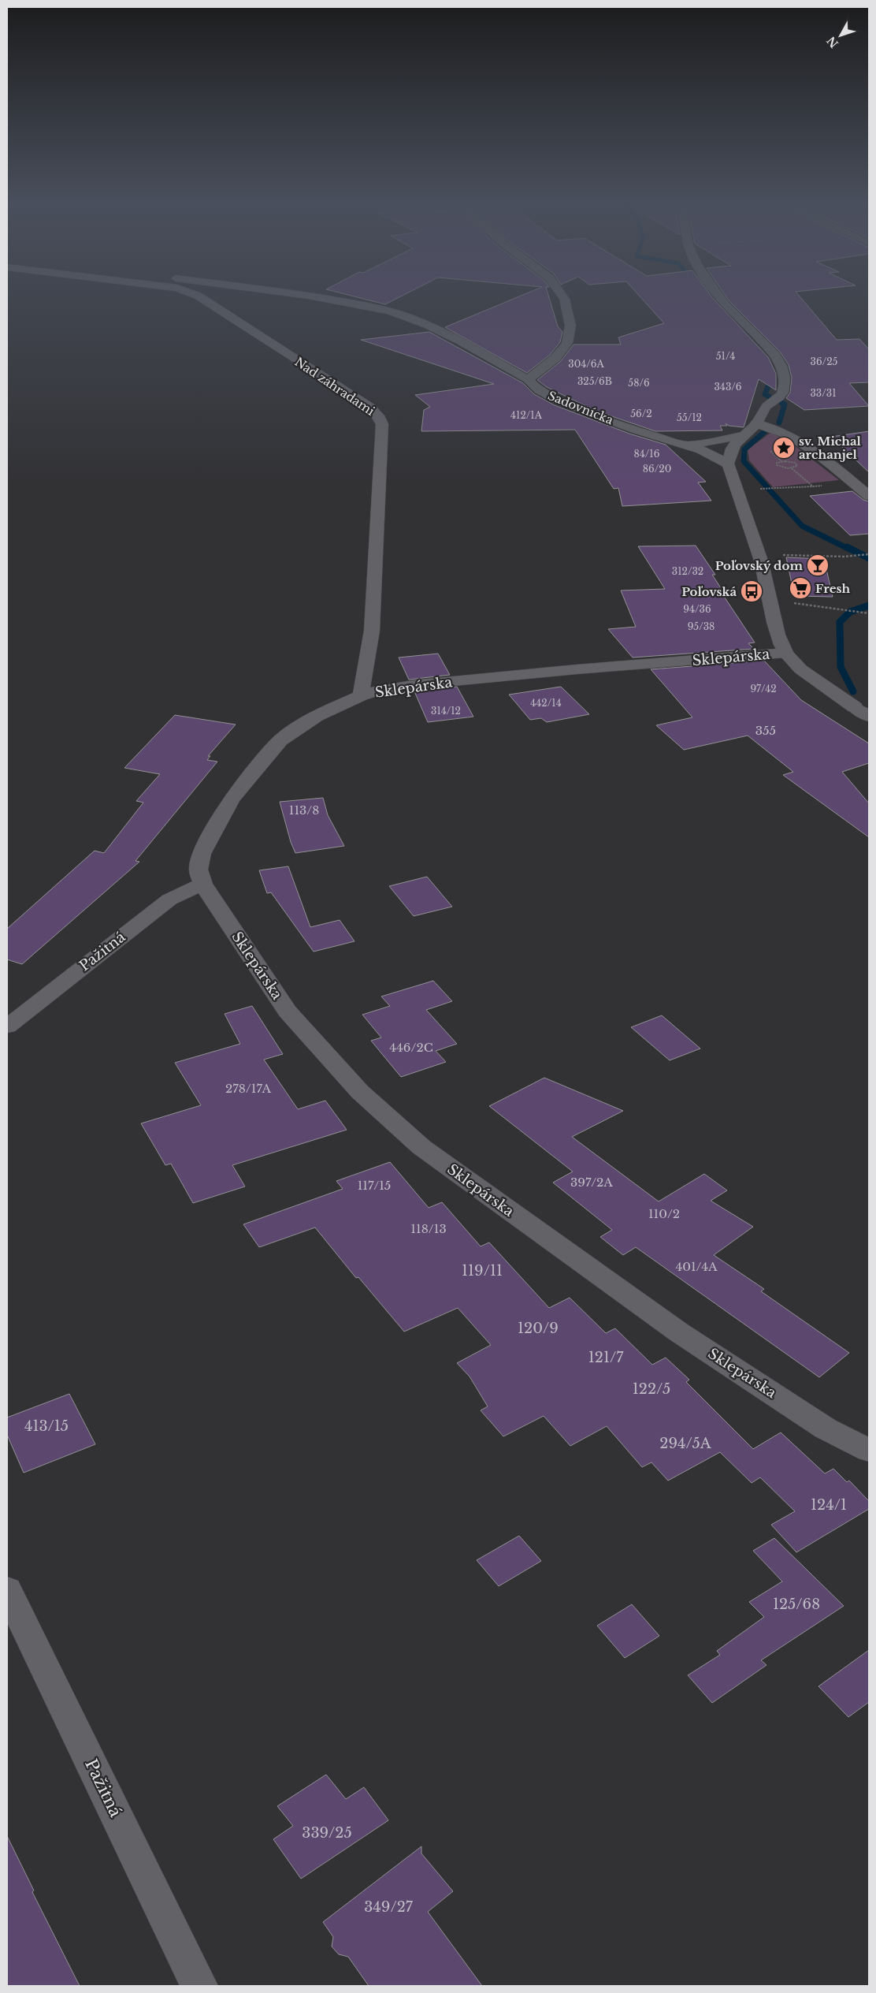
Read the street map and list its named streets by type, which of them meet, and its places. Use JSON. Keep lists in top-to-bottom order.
{
  "streets": {
    "street": [
      "Nad záhradami",
      "Sadovnícka",
      "Sklepárska",
      "Pažitná"
    ]
  },
  "crossings": [
    ["Nad záhradami", "Sklepárska"],
    ["Sklepárska", "Pažitná"]
  ],
  "places": {
    "place": ["sv. Michal archanjel"],
    "bar": ["Poľovský dom"],
    "supermarket": ["Fresh"],
    "bus stop": ["Poľovská"]
  },
  "house_numbers": [
    "51/4",
    "36/25",
    "304/6A",
    "325/6B",
    "58/6",
    "343/6",
    "33/31",
    "56/2",
    "412/1A",
    "55/12",
    "84/16",
    "86/20",
    "312/32",
    "94/36",
    "95/38",
    "97/42",
    "442/14",
    "314/12",
    "355",
    "113/8",
    "446/2C",
    "278/17A",
    "397/2A",
    "117/15",
    "110/2",
    "118/13",
    "401/4A",
    "119/11",
    "120/9",
    "121/7",
    "122/5",
    "413/15",
    "294/5A",
    "124/1",
    "125/68",
    "339/25",
    "349/27"
  ],
  "north": "bottom left"
}
